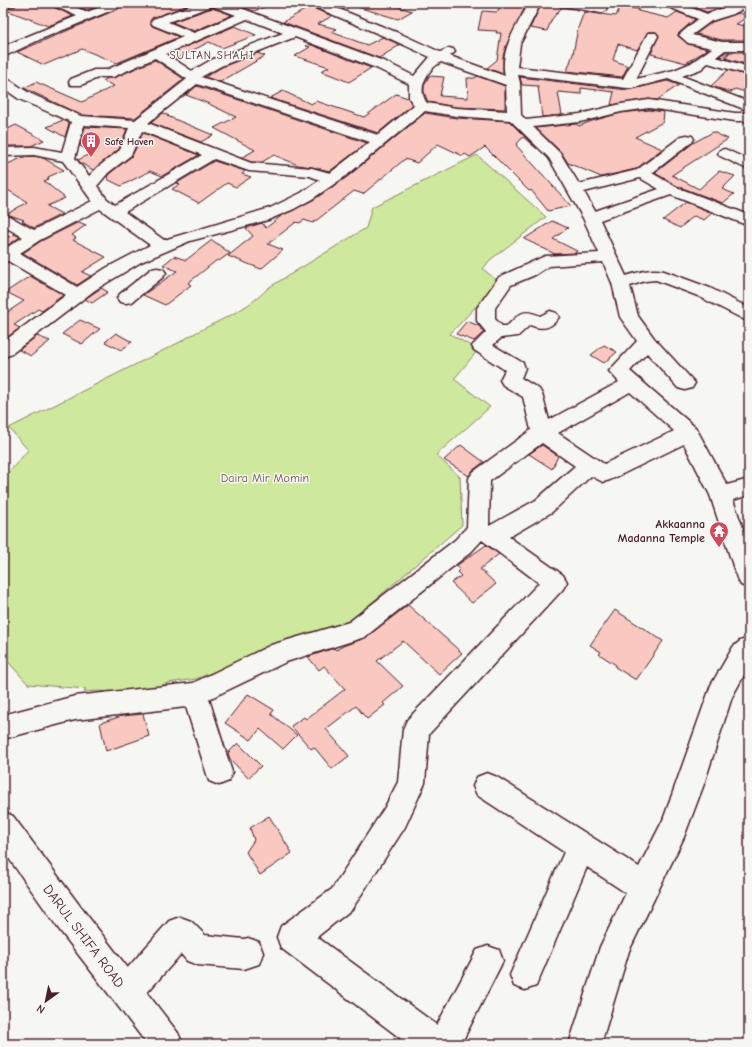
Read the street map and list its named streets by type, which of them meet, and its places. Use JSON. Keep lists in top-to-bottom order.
{
  "streets": {
    "main road": ["DARUL SHIFA ROAD"]
  },
  "districts": ["SULTAN SHAHI"],
  "parks": ["Daira Mir Momin"],
  "places": {
    "building": ["Safe Haven"],
    "temple": ["Akkaanna Madanna Temple"]
  },
  "north": "bottom left"
}
